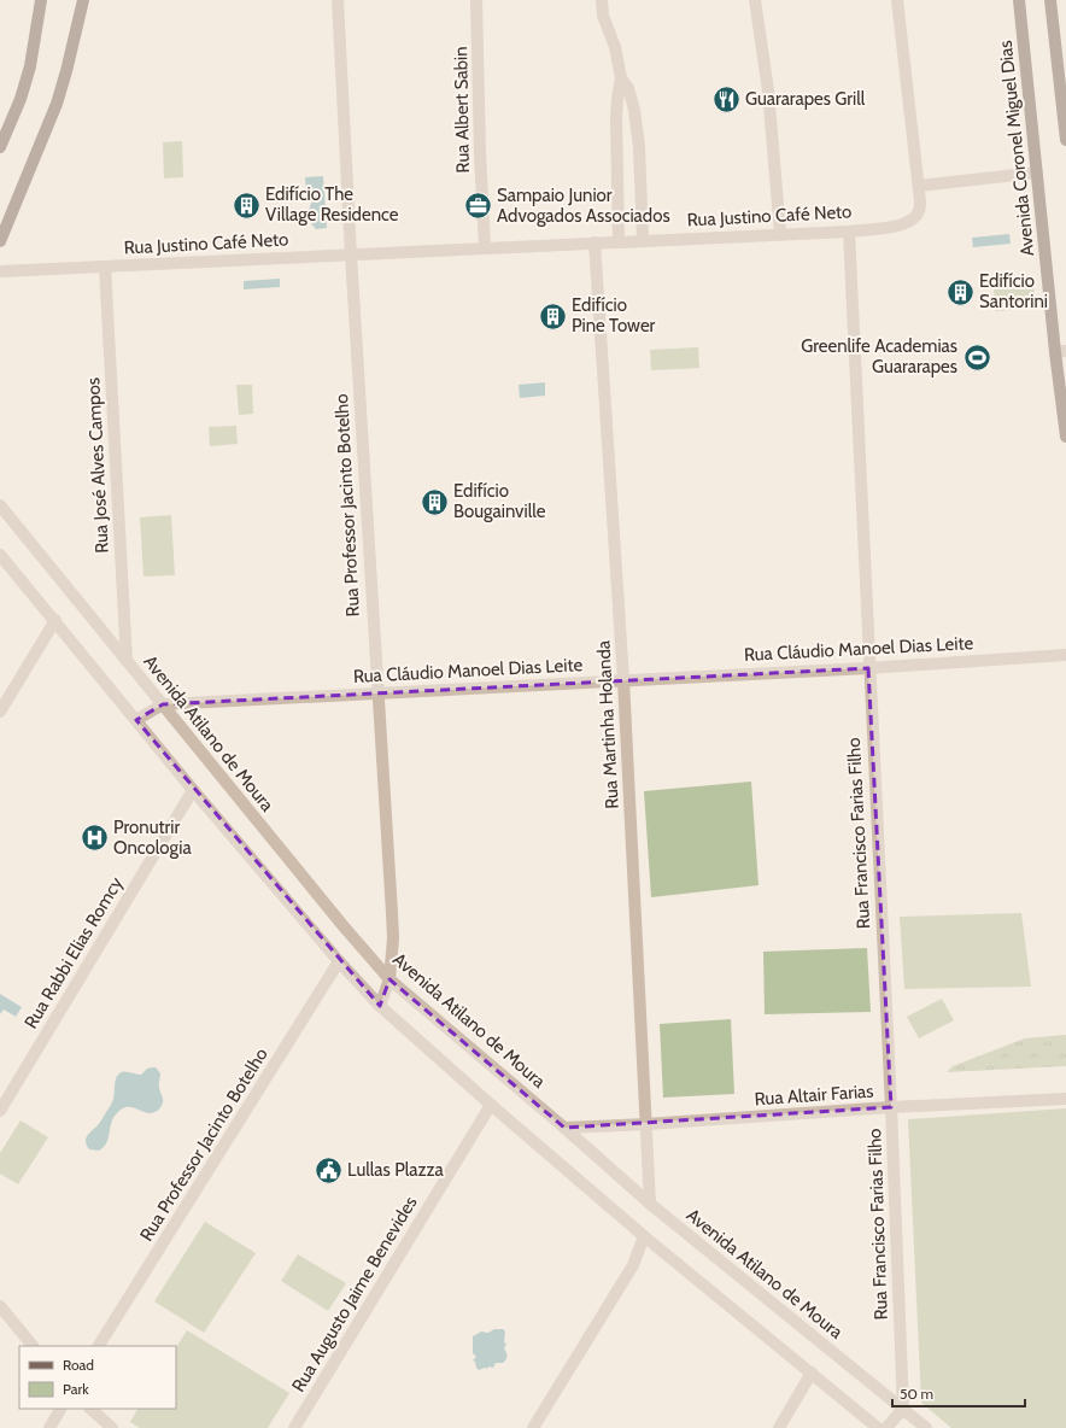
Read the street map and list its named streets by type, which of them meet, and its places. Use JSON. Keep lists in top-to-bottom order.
{
  "streets": {
    "main road": ["Avenida Coronel Miguel Dias"],
    "street": [
      "Rua Albert Sabin",
      "Rua Justino Café Neto",
      "Rua José Alves Campos",
      "Rua Professor Jacinto Botelho",
      "Rua Cláudio Manoel Dias Leite",
      "Rua Martinha Holanda",
      "Avenida Atilano de Moura",
      "Rua Francisco Farias Filho",
      "Rua Rabbi Elias Romcy",
      "Rua Altair Farias",
      "Rua Augusto Jaime Benevides"
    ]
  },
  "crossings": [
    ["Rua Albert Sabin", "Rua Justino Café Neto"],
    ["Rua Justino Café Neto", "Rua José Alves Campos"],
    ["Rua Justino Café Neto", "Rua Professor Jacinto Botelho"],
    ["Rua Justino Café Neto", "Rua Martinha Holanda"],
    ["Rua Justino Café Neto", "Rua Francisco Farias Filho"],
    ["Rua José Alves Campos", "Avenida Atilano de Moura"],
    ["Rua Professor Jacinto Botelho", "Rua Cláudio Manoel Dias Leite"],
    ["Rua Professor Jacinto Botelho", "Avenida Atilano de Moura"],
    ["Rua Cláudio Manoel Dias Leite", "Rua Martinha Holanda"],
    ["Rua Cláudio Manoel Dias Leite", "Avenida Atilano de Moura"],
    ["Rua Cláudio Manoel Dias Leite", "Rua Francisco Farias Filho"],
    ["Rua Martinha Holanda", "Avenida Atilano de Moura"],
    ["Rua Martinha Holanda", "Rua Altair Farias"],
    ["Avenida Atilano de Moura", "Rua Francisco Farias Filho"],
    ["Avenida Atilano de Moura", "Rua Altair Farias"],
    ["Rua Francisco Farias Filho", "Rua Altair Farias"]
  ],
  "places": {
    "restaurant": ["Guararapes Grill"],
    "building": [
      "Edifício The Village Residence",
      "Edifício Santorini",
      "Edifício Pine Tower",
      "Edifício Bougainville"
    ],
    "office": ["Sampaio Junior Advogados Associados"],
    "sports": ["Greenlife Academias Guararapes"],
    "hospital": ["Pronutrir Oncologia"],
    "public building": ["Lullas Plazza"]
  },
  "legend": ["Road", "Park"],
  "scale_bar": "50 m"
}
